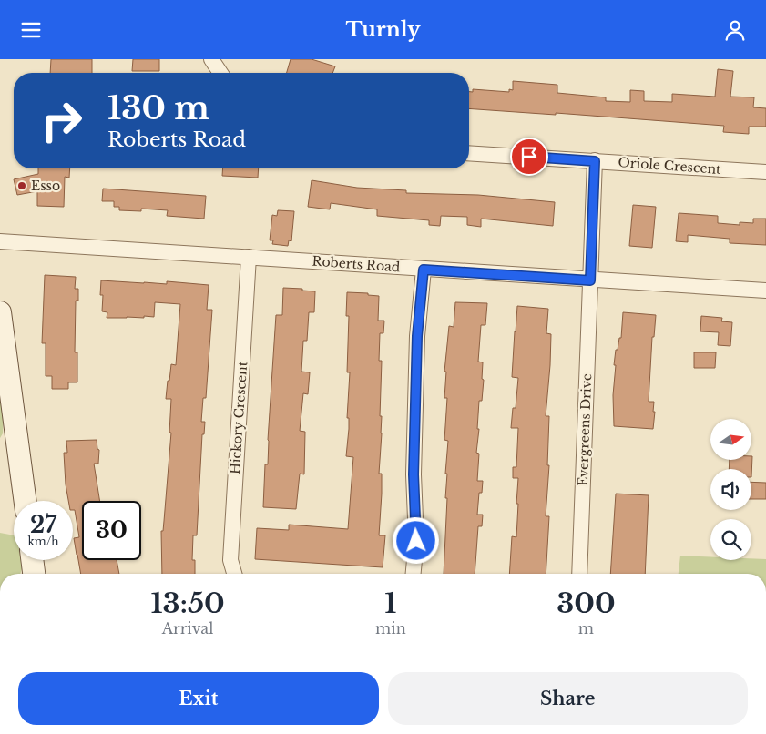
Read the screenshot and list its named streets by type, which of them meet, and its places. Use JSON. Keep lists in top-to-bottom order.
{
  "streets": {
    "street": [
      "Oriole Crescent",
      "Roberts Road",
      "Hickory Crescent",
      "Evergreens Drive"
    ]
  },
  "crossings": [
    ["Oriole Crescent", "Evergreens Drive"],
    ["Roberts Road", "Hickory Crescent"],
    ["Roberts Road", "Evergreens Drive"]
  ],
  "places": ["Esso"],
  "north": "right",
  "page": {
    "header": "Turnly",
    "turn": ["130 m", "Roberts Road"],
    "speed": "27 km/h",
    "limit": "30",
    "eta": [
      "13:50",
      "Arrival",
      "1",
      "min",
      "300",
      "m"
    ],
    "buttons": ["Exit", "Share"]
  }
}
